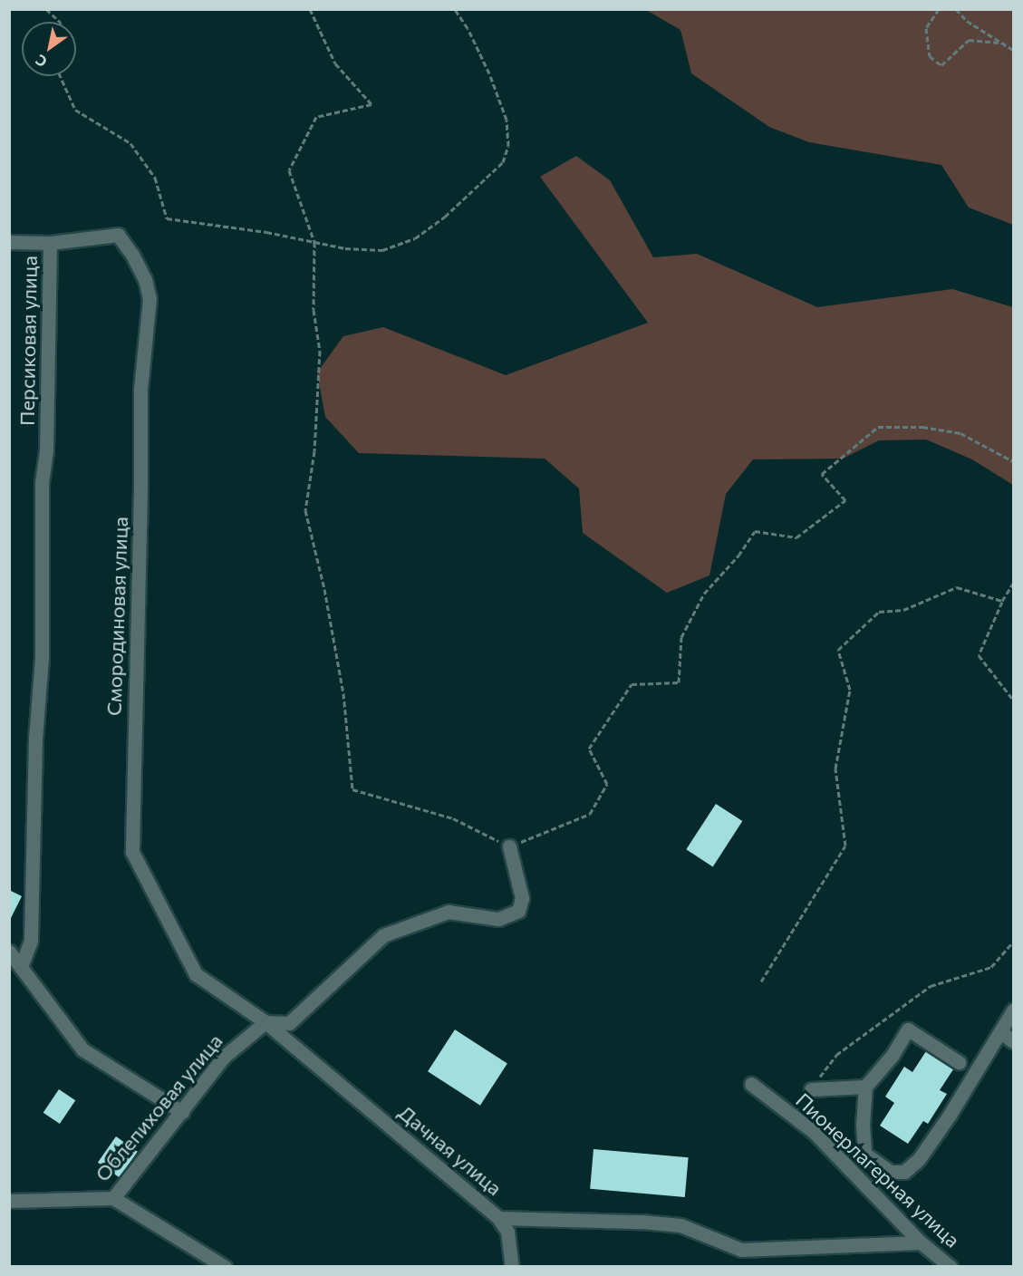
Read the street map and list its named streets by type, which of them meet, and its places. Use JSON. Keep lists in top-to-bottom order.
{
  "streets": {
    "street": [
      "Персиковая улица",
      "Смородиновая улица",
      "Облепиховая улица",
      "Дачная улица",
      "Пионерлагерная улица"
    ]
  },
  "crossings": [
    ["Персиковая улица", "Смородиновая улица"],
    ["Смородиновая улица", "Облепиховая улица"],
    ["Смородиновая улица", "Дачная улица"],
    ["Облепиховая улица", "Дачная улица"],
    ["Дачная улица", "Пионерлагерная улица"]
  ],
  "north": "bottom left"
}
